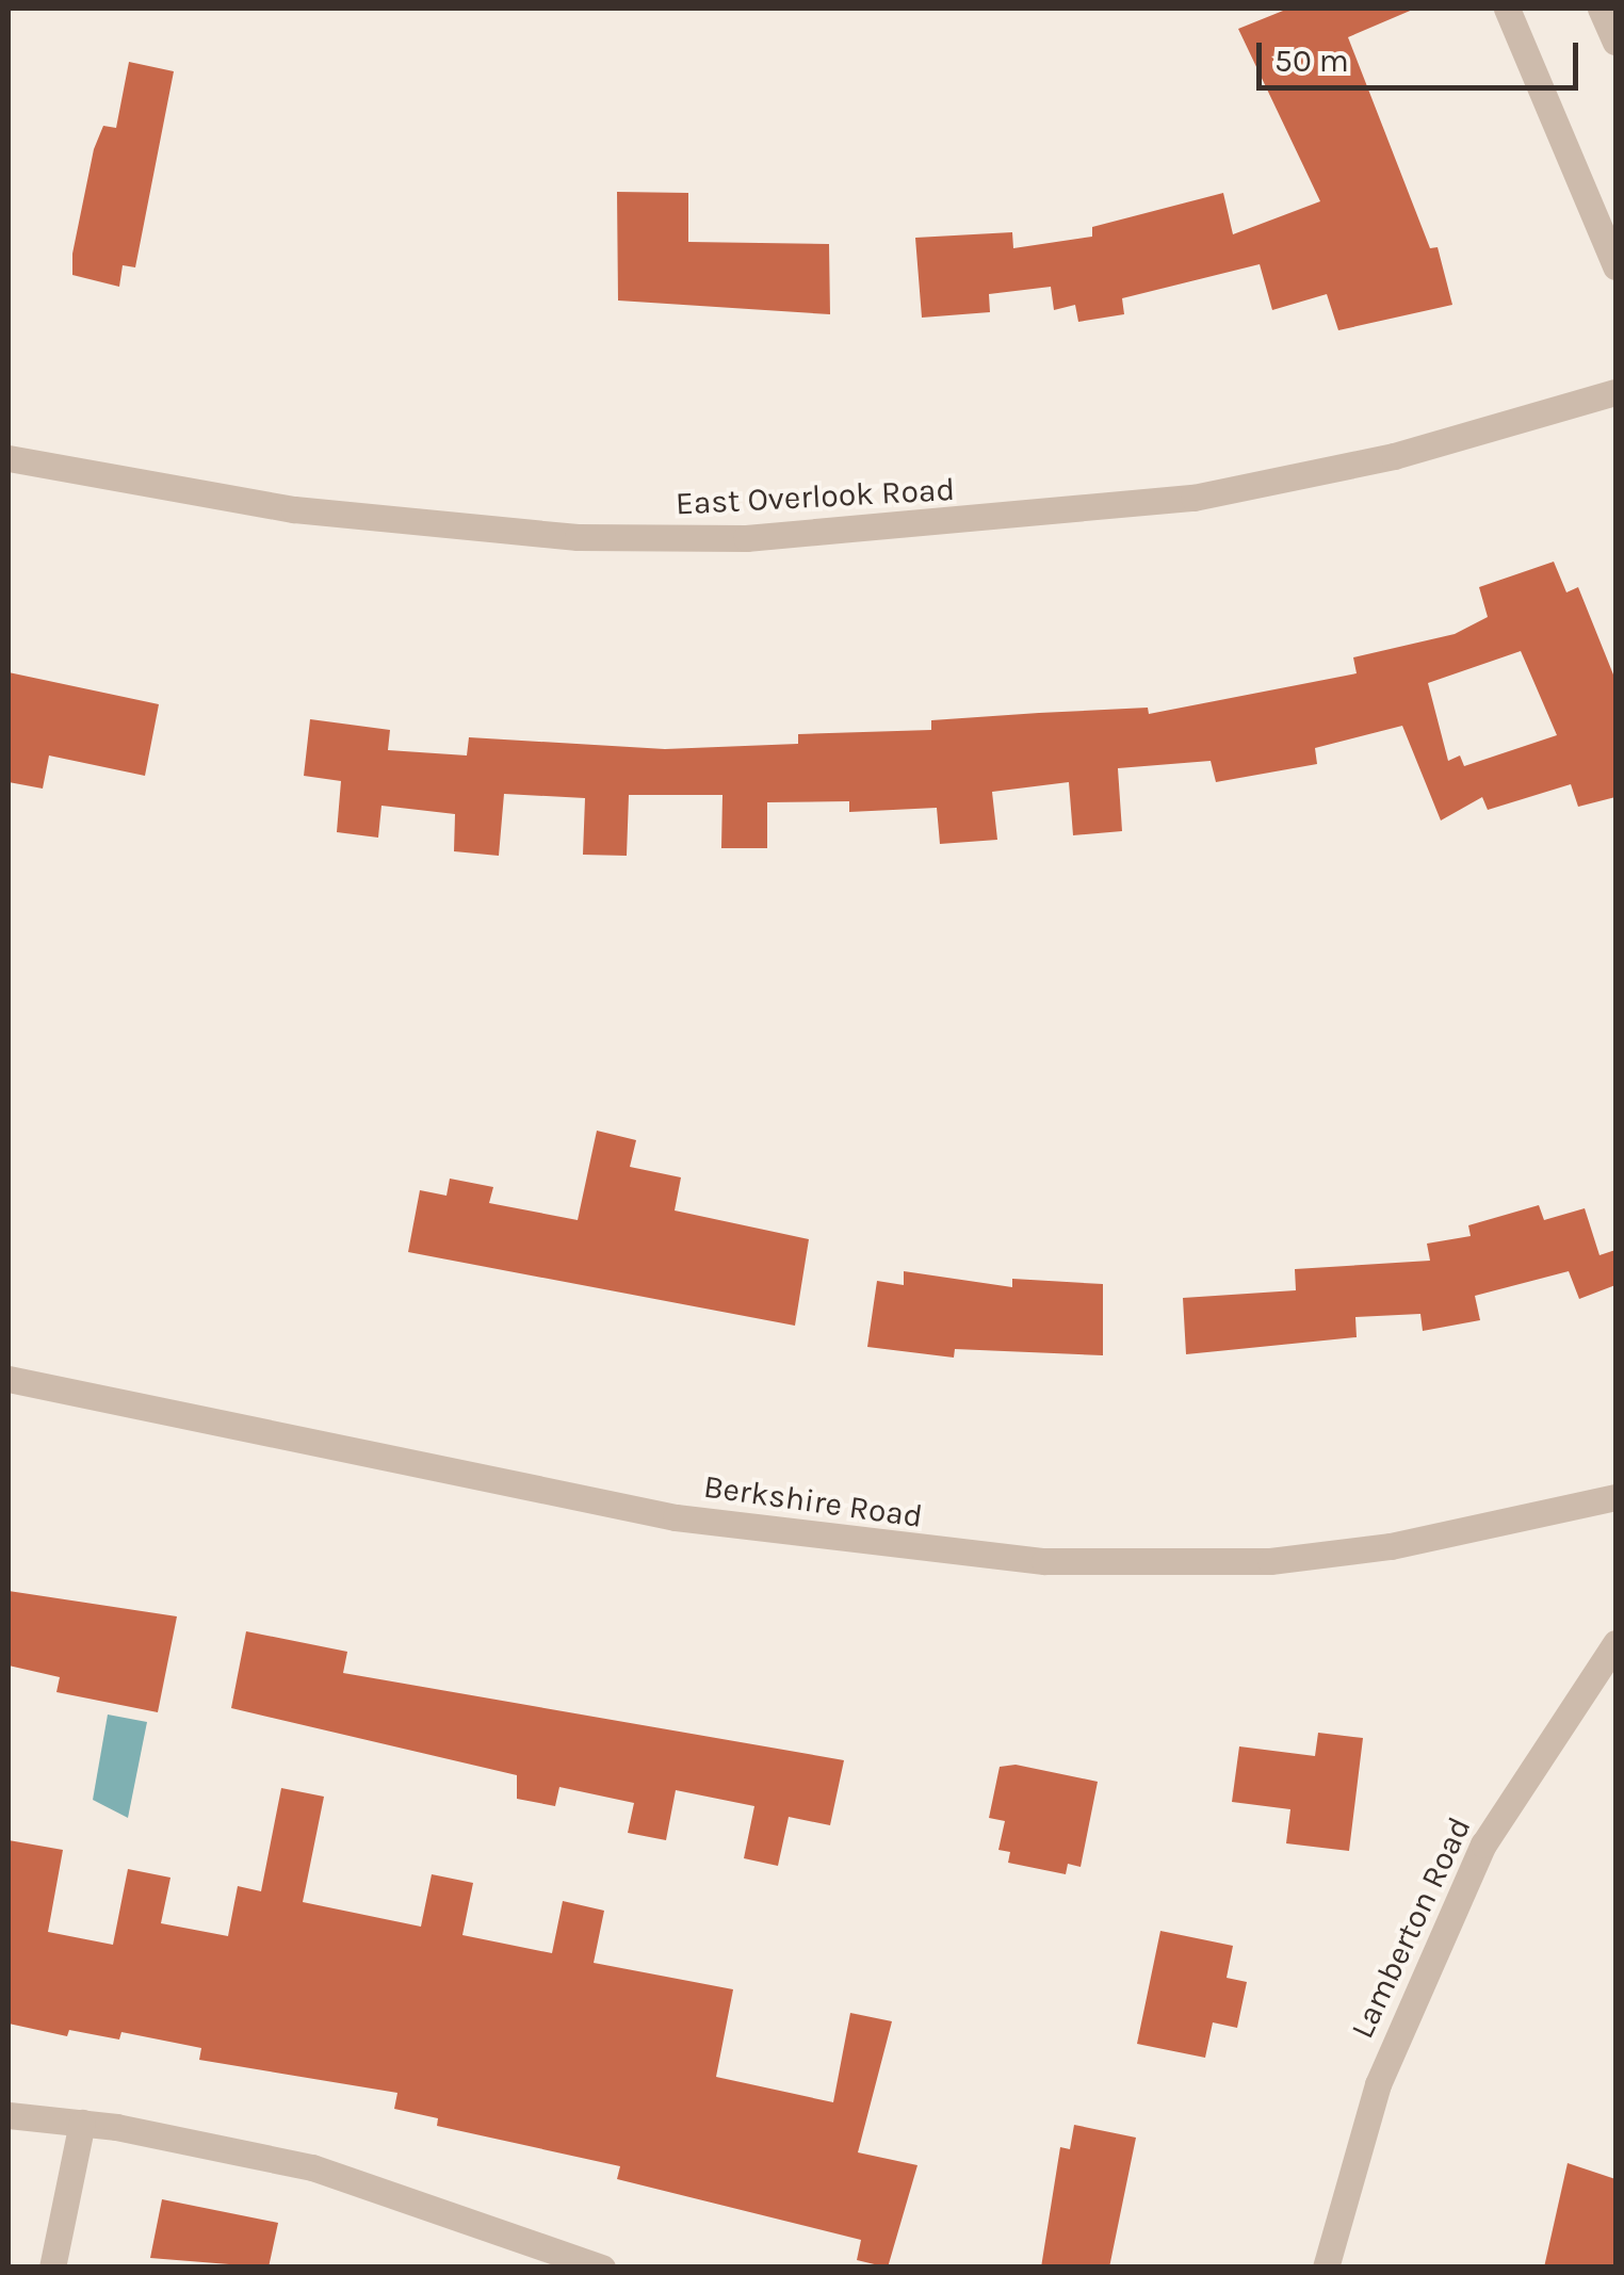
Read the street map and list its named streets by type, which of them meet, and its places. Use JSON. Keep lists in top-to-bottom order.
{
  "streets": {
    "street": ["East Overlook Road", "Berkshire Road", "Lamberton Road"]
  },
  "scale_bar": "50 m"
}
